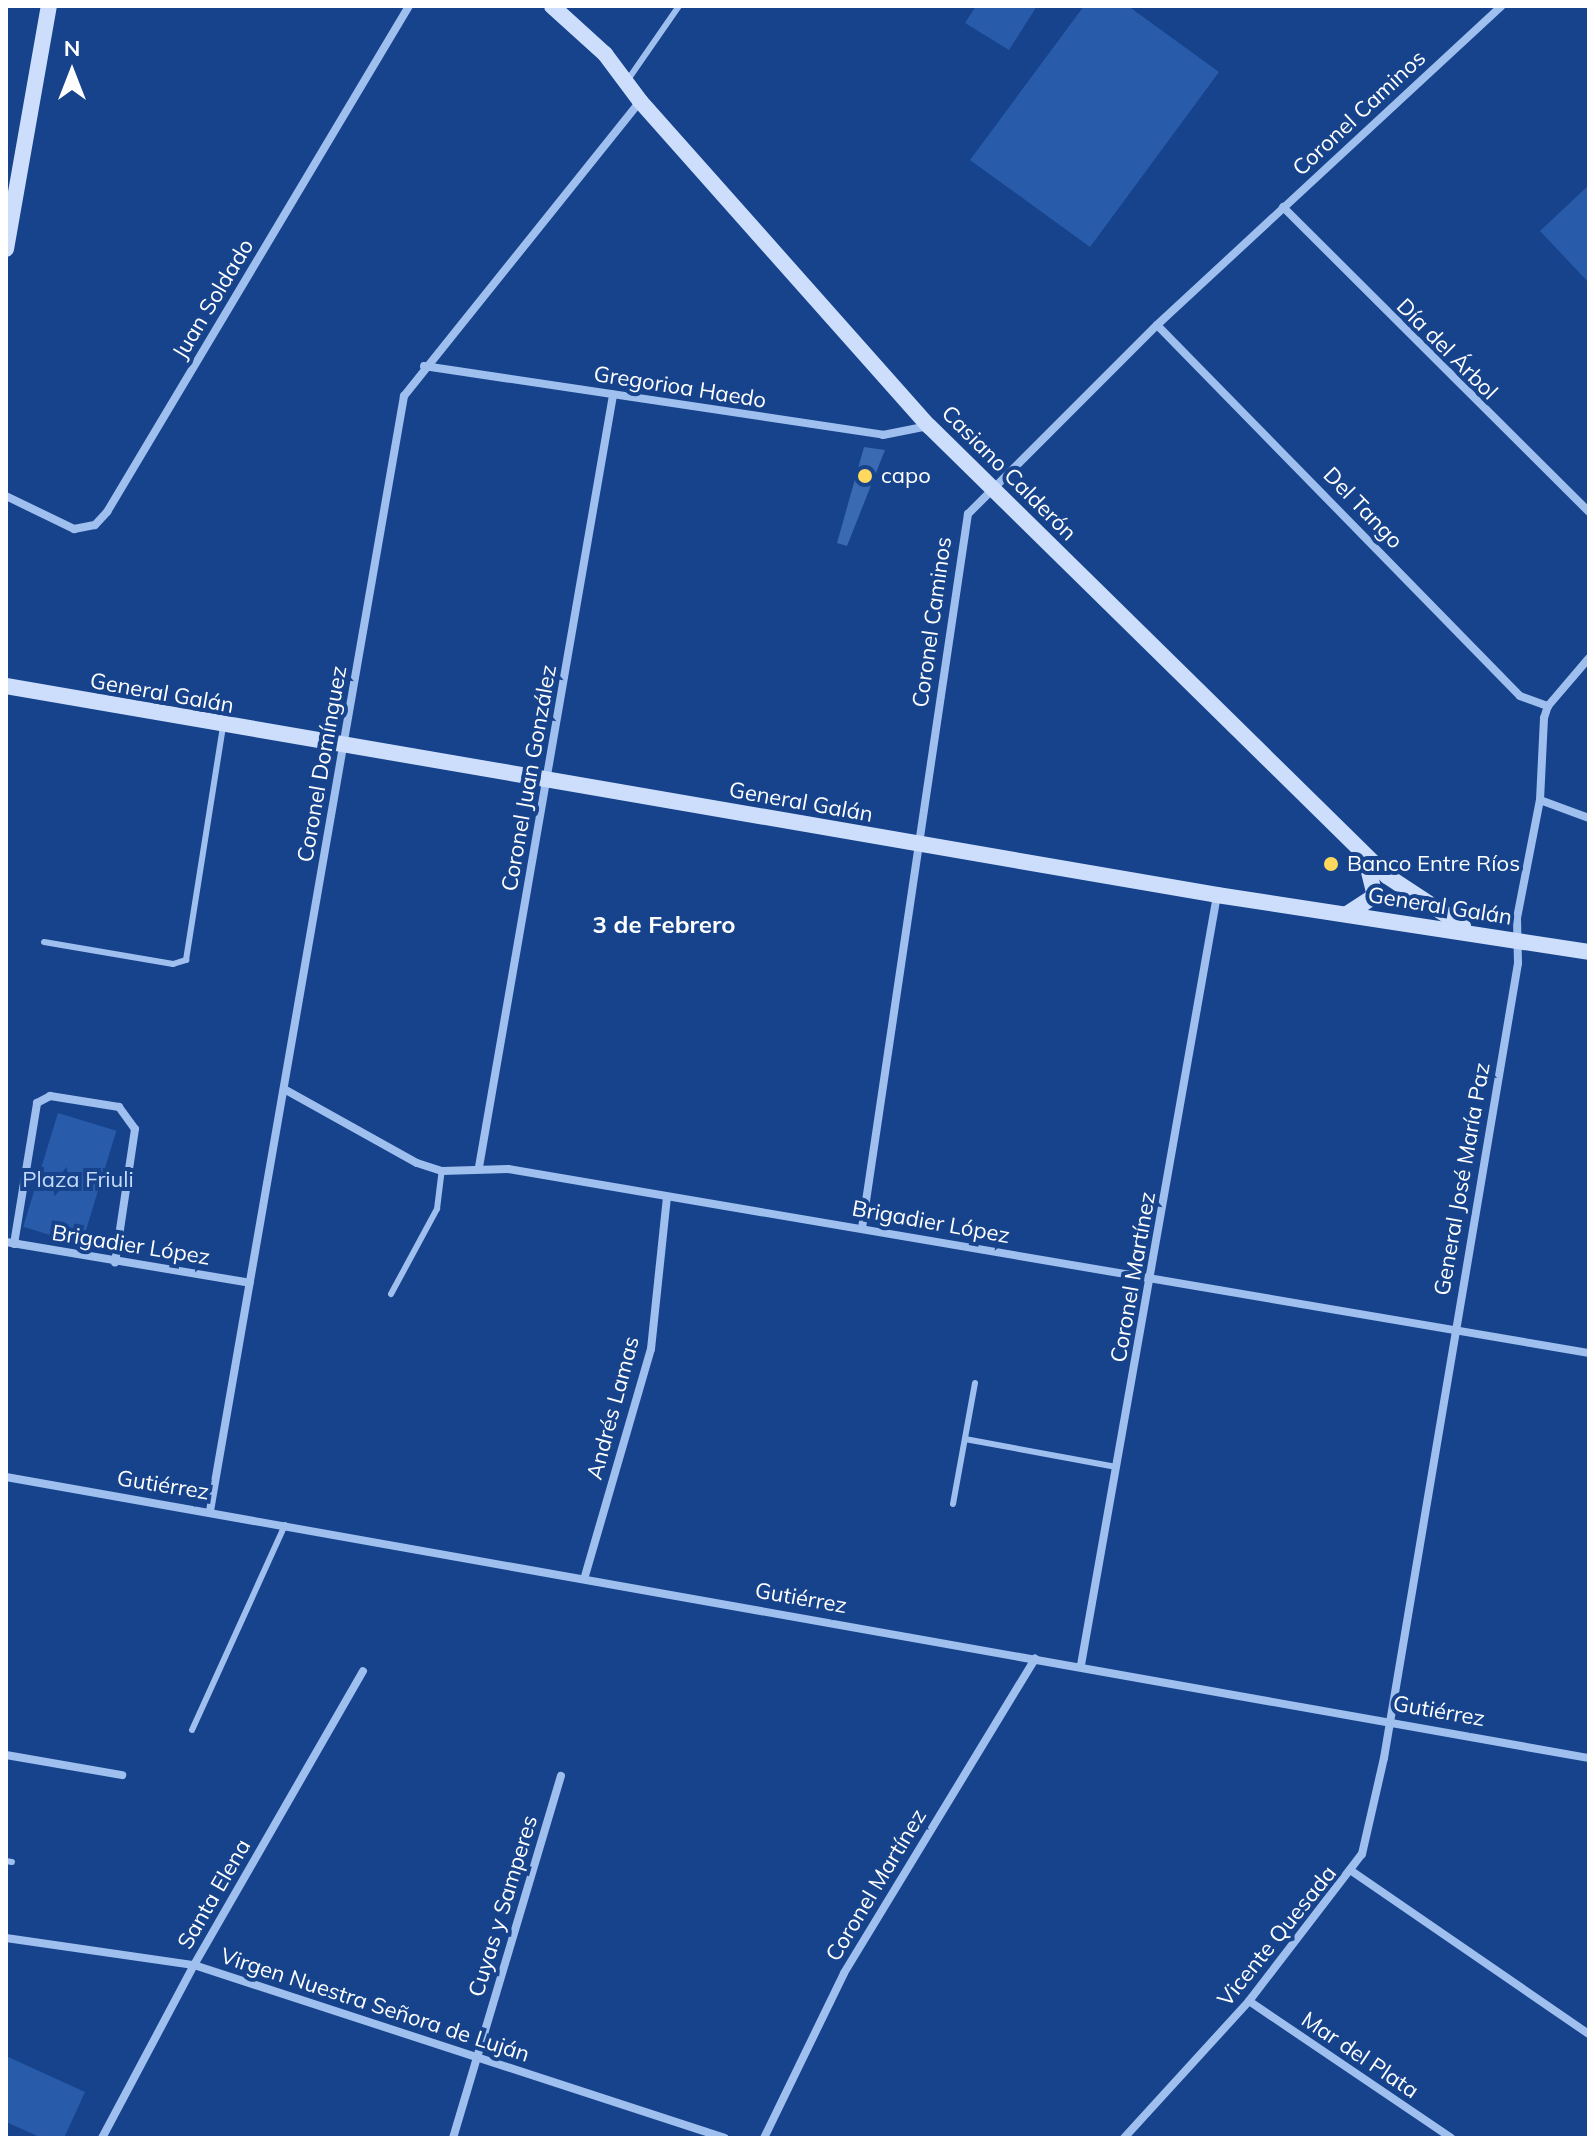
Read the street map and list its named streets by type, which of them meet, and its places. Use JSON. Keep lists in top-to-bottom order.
{
  "streets": {
    "street": [
      "Coronel Caminos",
      "Juan Soldado",
      "Día del Árbol",
      "Gregorioa Haedo",
      "Casiano Calderón",
      "Del Tango",
      "General Galán",
      "Coronel Domínguez",
      "Coronel Juan González",
      "General José María Paz",
      "Brigadier López",
      "Coronel Martínez",
      "Andrés Lamas",
      "Gutiérrez",
      "Santa Elena",
      "Cuyas y Samperes",
      "Vicente Quesada",
      "Virgen Nuestra Señora de Luján",
      "Mar del Plata"
    ]
  },
  "crossings": [
    ["Coronel Caminos", "Día del Árbol"],
    ["Coronel Caminos", "Casiano Calderón"],
    ["Coronel Caminos", "Del Tango"],
    ["Coronel Caminos", "General Galán"],
    ["Coronel Caminos", "Brigadier López"],
    ["Gregorioa Haedo", "Casiano Calderón"],
    ["Gregorioa Haedo", "Coronel Domínguez"],
    ["Gregorioa Haedo", "Coronel Juan González"],
    ["Casiano Calderón", "General Galán"],
    ["Casiano Calderón", "Coronel Domínguez"],
    ["Del Tango", "General José María Paz"],
    ["General Galán", "Coronel Domínguez"],
    ["General Galán", "Coronel Juan González"],
    ["General Galán", "General José María Paz"],
    ["General Galán", "Coronel Martínez"],
    ["Coronel Domínguez", "Brigadier López"],
    ["Coronel Domínguez", "Gutiérrez"],
    ["Coronel Juan González", "Brigadier López"],
    ["General José María Paz", "Brigadier López"],
    ["General José María Paz", "Gutiérrez"],
    ["General José María Paz", "Vicente Quesada"],
    ["Brigadier López", "Coronel Martínez"],
    ["Brigadier López", "Andrés Lamas"],
    ["Coronel Martínez", "Gutiérrez"],
    ["Andrés Lamas", "Gutiérrez"],
    ["Gutiérrez", "Vicente Quesada"],
    ["Santa Elena", "Virgen Nuestra Señora de Luján"],
    ["Cuyas y Samperes", "Virgen Nuestra Señora de Luján"],
    ["Vicente Quesada", "Mar del Plata"]
  ],
  "districts": ["3 de Febrero"],
  "parks": ["Plaza Friuli"],
  "places": ["capo", "Banco Entre Ríos"],
  "north": "top"
}
